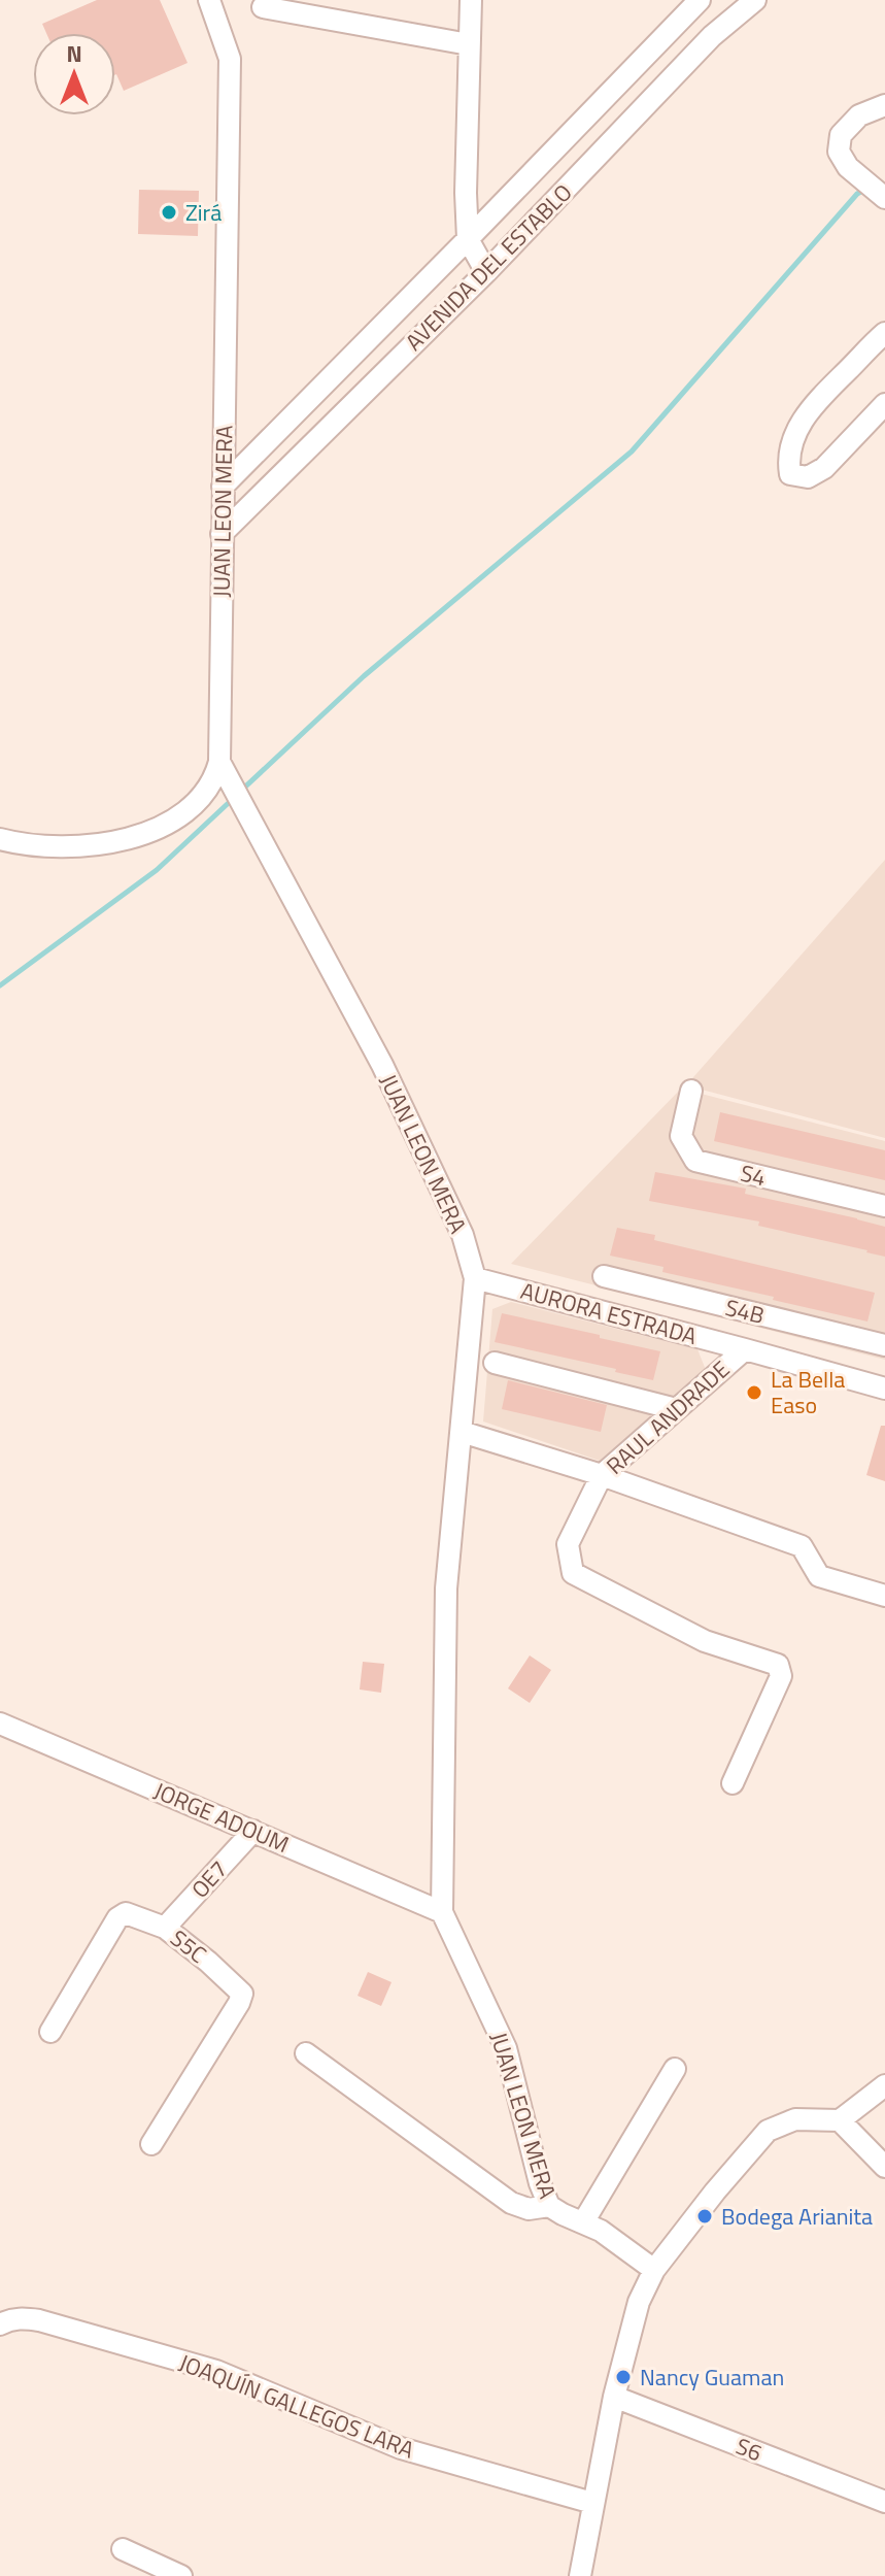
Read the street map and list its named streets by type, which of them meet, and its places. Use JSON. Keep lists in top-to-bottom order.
{
  "streets": {
    "street": [
      "AVENIDA DEL ESTABLO",
      "JUAN LEON MERA",
      "S4",
      "S4B",
      "AURORA ESTRADA",
      "RAUL ANDRADE",
      "JORGE ADOUM",
      "OE7",
      "S5C",
      "JOAQUÍN GALLEGOS LARA",
      "S6"
    ]
  },
  "crossings": [
    ["AVENIDA DEL ESTABLO", "JUAN LEON MERA"],
    ["JUAN LEON MERA", "AURORA ESTRADA"],
    ["JUAN LEON MERA", "JORGE ADOUM"],
    ["AURORA ESTRADA", "RAUL ANDRADE"],
    ["JORGE ADOUM", "OE7"],
    ["OE7", "S5C"]
  ],
  "places": [
    "Zirá",
    "La Bella Easo",
    "Bodega Arianita",
    "Nancy Guaman"
  ],
  "north": "top"
}
